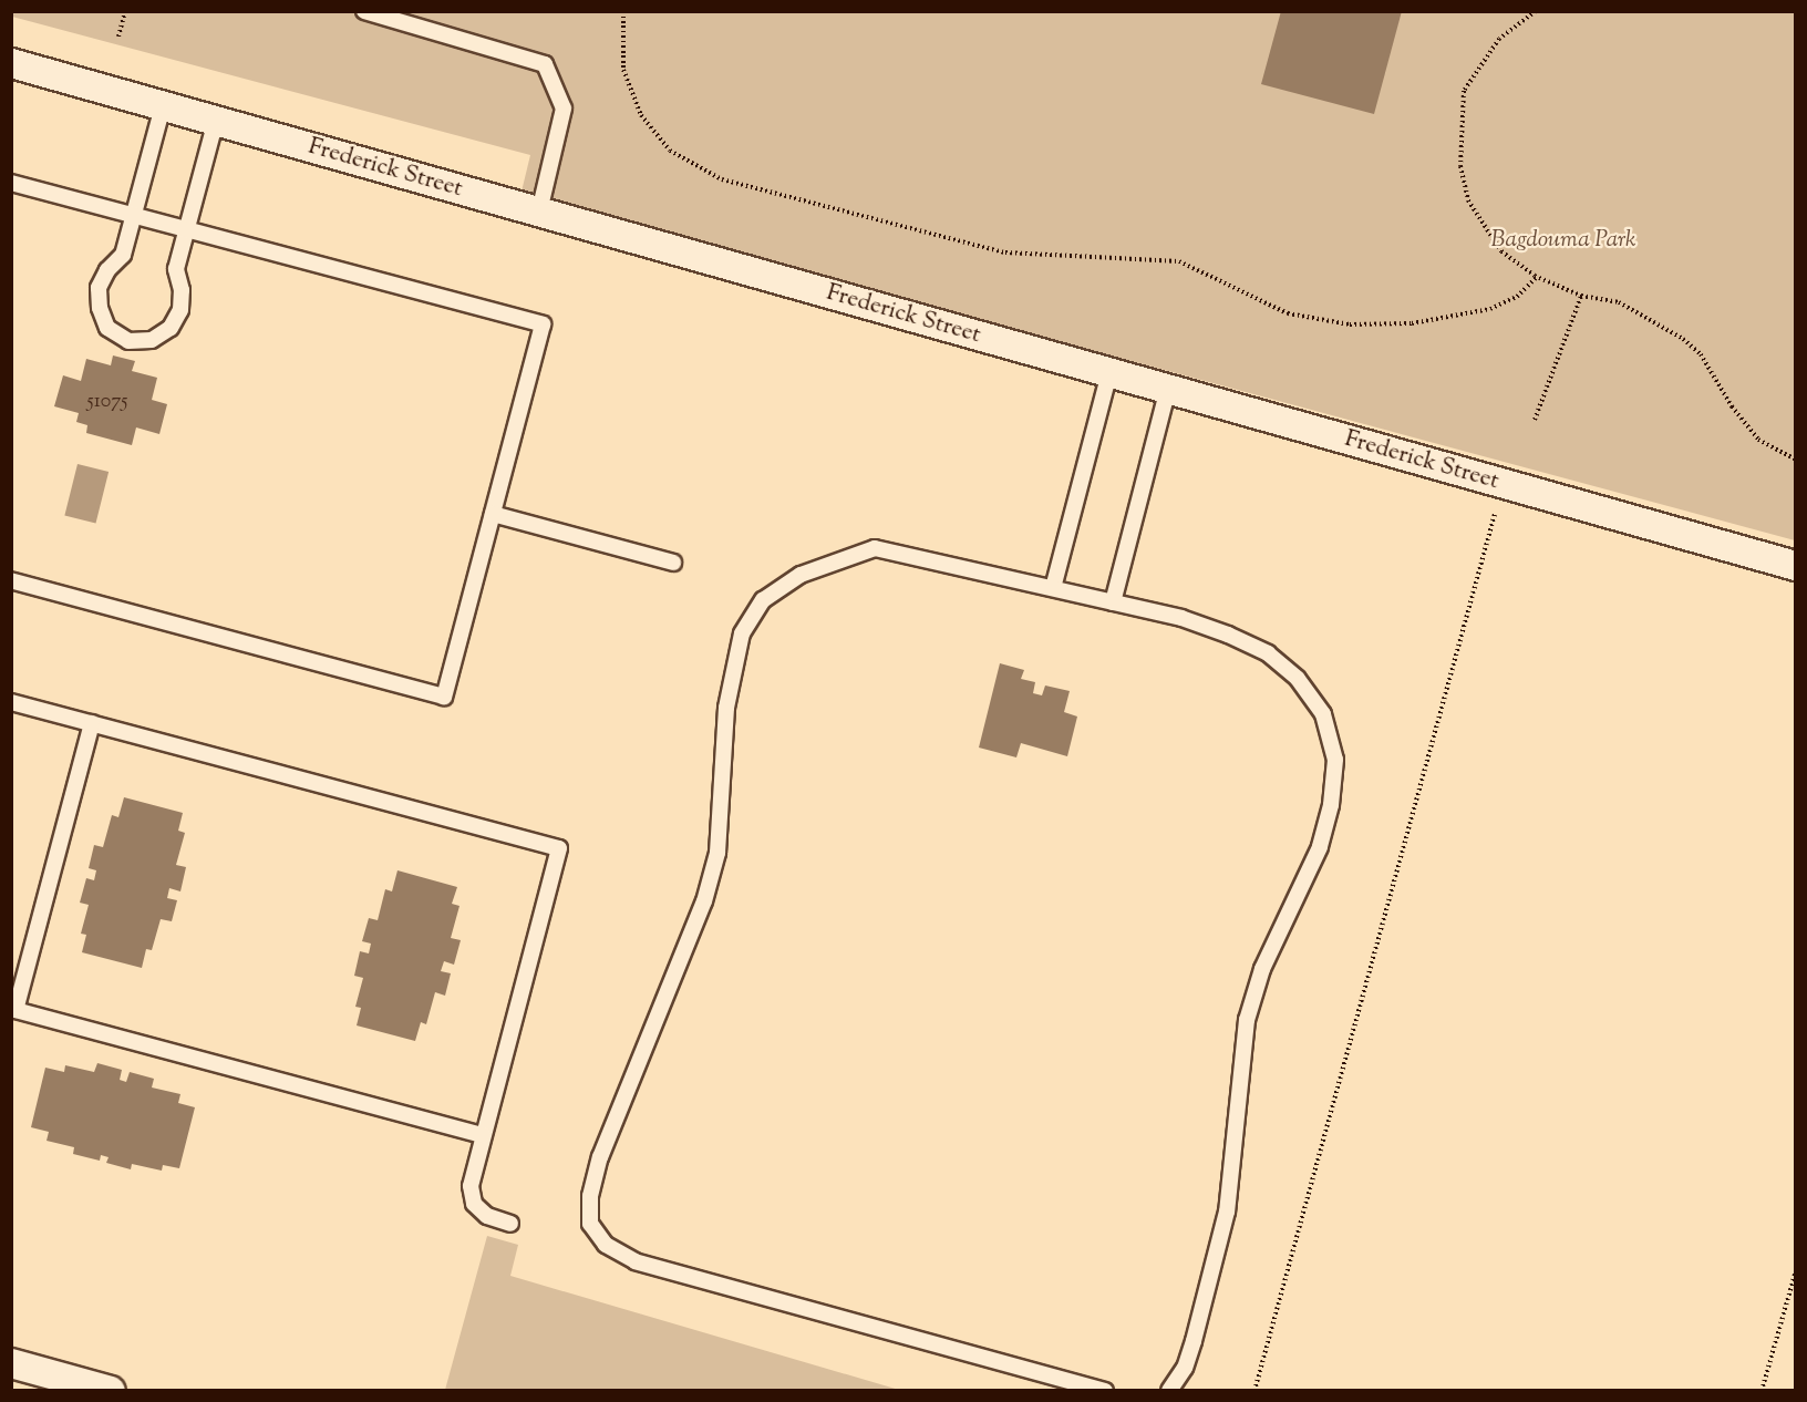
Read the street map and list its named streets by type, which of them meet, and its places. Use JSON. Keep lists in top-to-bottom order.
{
  "streets": {
    "street": ["Frederick Street"]
  },
  "parks": ["Bagdouma Park"],
  "house_numbers": ["51075"]
}
